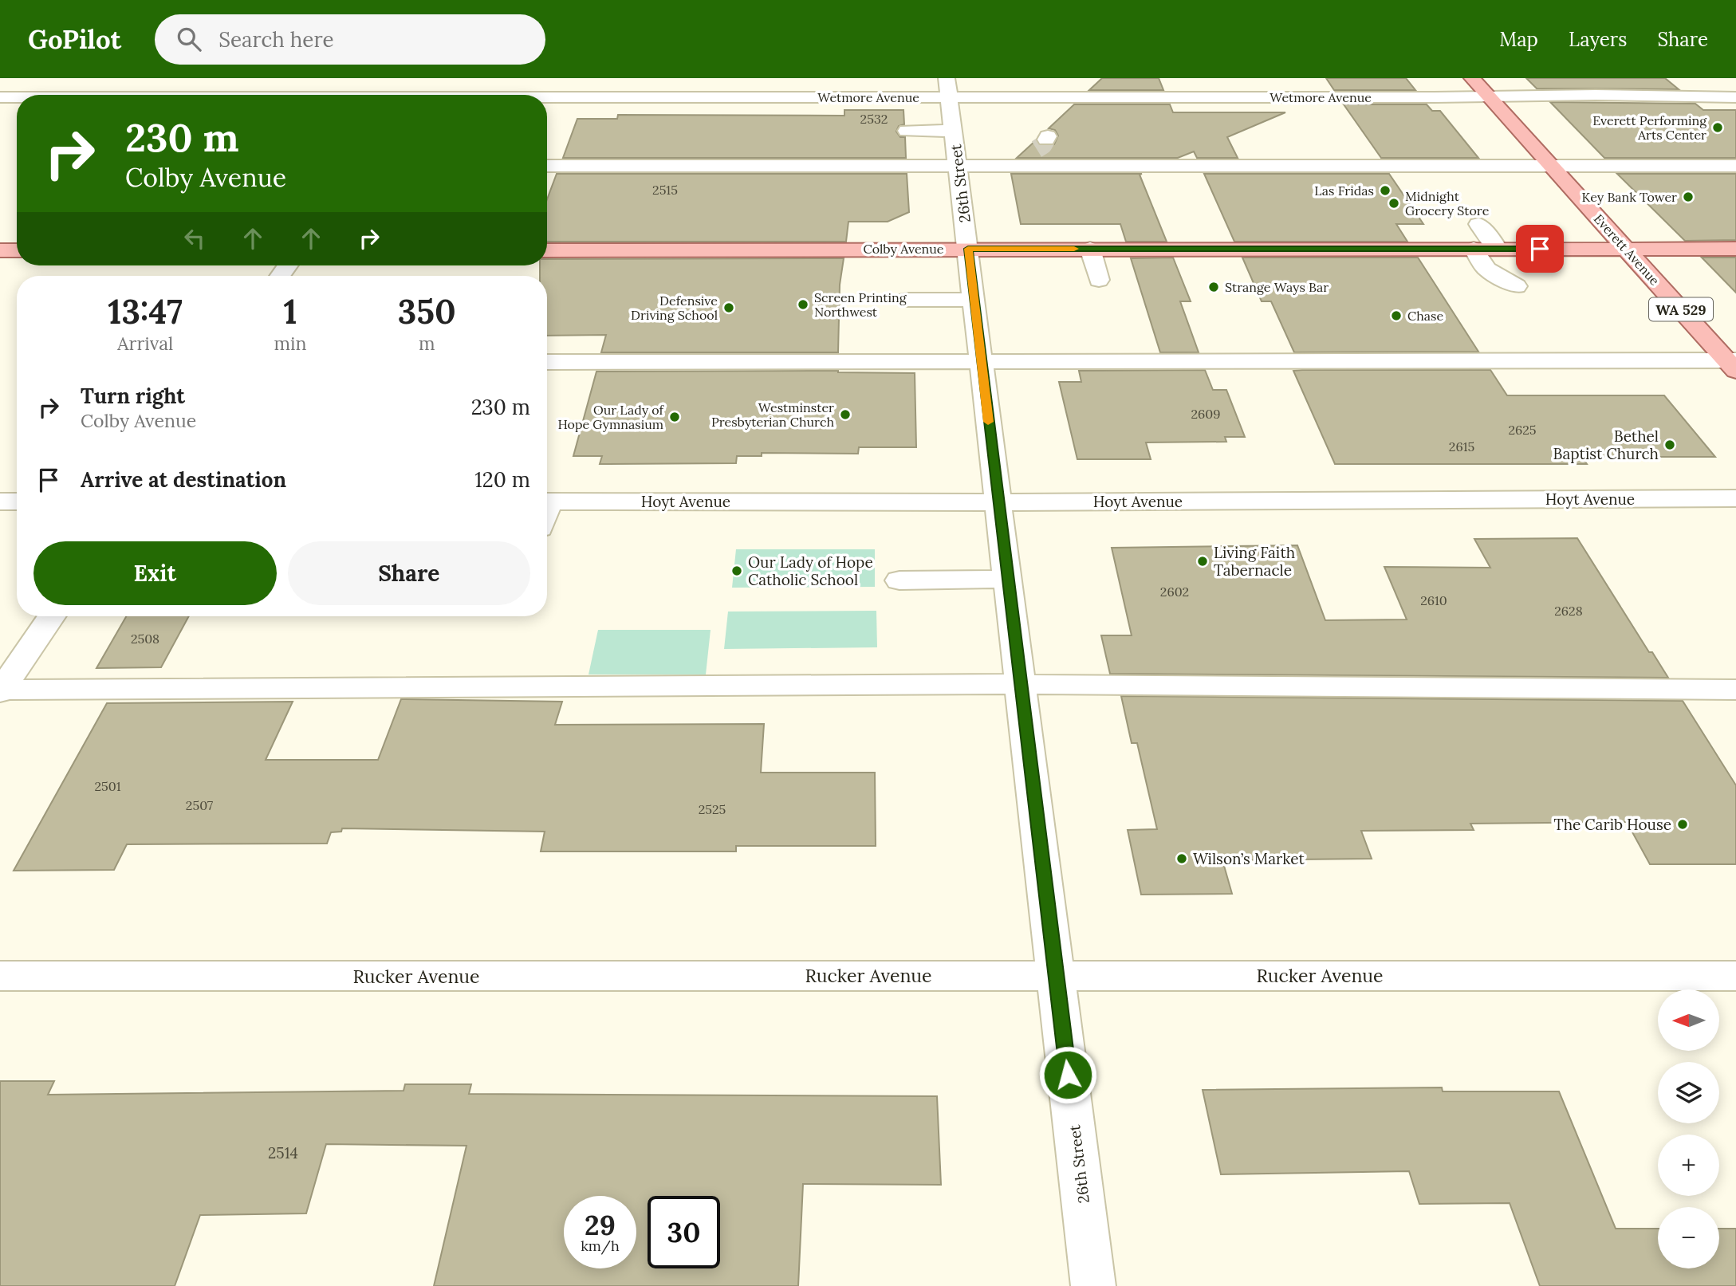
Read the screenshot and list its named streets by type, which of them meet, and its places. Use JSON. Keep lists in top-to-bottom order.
{
  "streets": {
    "main road": ["Colby Avenue", "Everett Avenue", "WA 529"],
    "street": [
      "Wetmore Avenue",
      "26th Street",
      "Hoyt Avenue",
      "Rucker Avenue"
    ]
  },
  "crossings": [
    ["Wetmore Avenue", "26th Street"],
    ["Wetmore Avenue", "Everett Avenue"],
    ["26th Street", "Colby Avenue"],
    ["26th Street", "Hoyt Avenue"],
    ["26th Street", "Rucker Avenue"],
    ["Colby Avenue", "Everett Avenue"]
  ],
  "places": [
    "Everett Performing Arts Center",
    "Las Fridas",
    "Key Bank Tower",
    "Midnight Grocery Store",
    "Strange Ways Bar",
    "Screen Printing Northwest",
    "Defensive Driving School",
    "Chase",
    "Westminster Presbyterian Church",
    "Our Lady of Hope Gymnasium",
    "Bethel Baptist Church",
    "Living Faith Tabernacle",
    "Our Lady of Hope Catholic School",
    "The Carib House",
    "Wilson’s Market"
  ],
  "house_numbers": [
    "2532",
    "2515",
    "2609",
    "2625",
    "2615",
    "2602",
    "2610",
    "2628",
    "2508",
    "2501",
    "2507",
    "2525",
    "2514"
  ],
  "north": "left",
  "page": {
    "header": "GoPilot",
    "search": "Search here",
    "nav": ["Map", "Layers", "Share"],
    "turn": ["230 m", "Colby Avenue"],
    "eta": [
      "13:47",
      "Arrival",
      "1",
      "min",
      "350",
      "m"
    ],
    "list": [
      {
        "name": "Turn right",
        "note": "Colby Avenue",
        "value": "230 m"
      },
      {
        "name": "Arrive at destination",
        "value": "120 m"
      }
    ],
    "buttons": ["Exit", "Share"],
    "map_buttons": ["+", "−"],
    "speed": "29 km/h",
    "limit": "30"
  }
}
